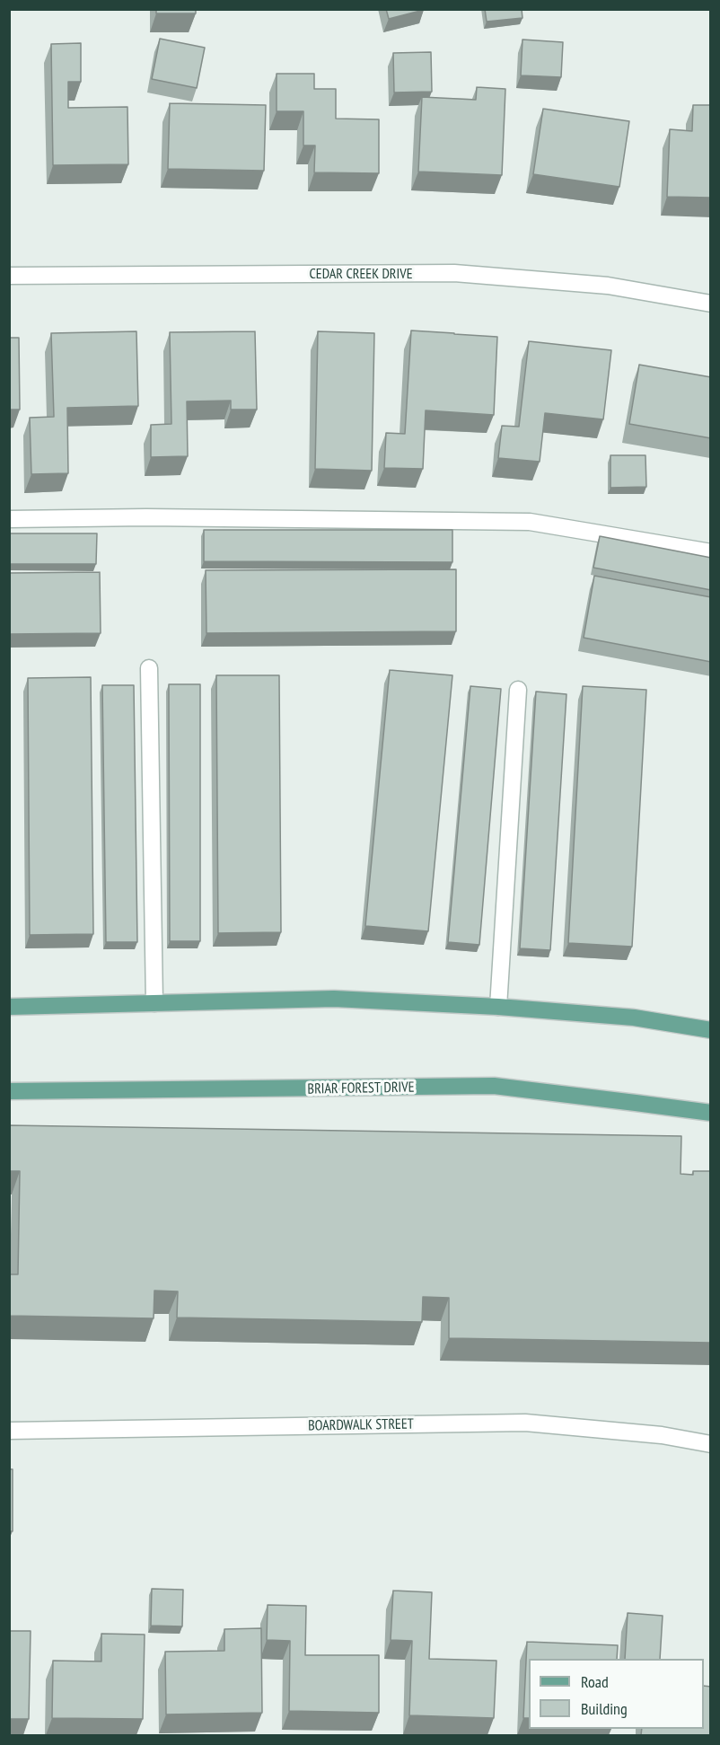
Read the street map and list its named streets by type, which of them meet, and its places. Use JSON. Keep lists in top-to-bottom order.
{
  "streets": {
    "main road": ["BRIAR FOREST DRIVE"],
    "street": ["CEDAR CREEK DRIVE", "BOARDWALK STREET"]
  },
  "legend": ["Road", "Building"]
}
